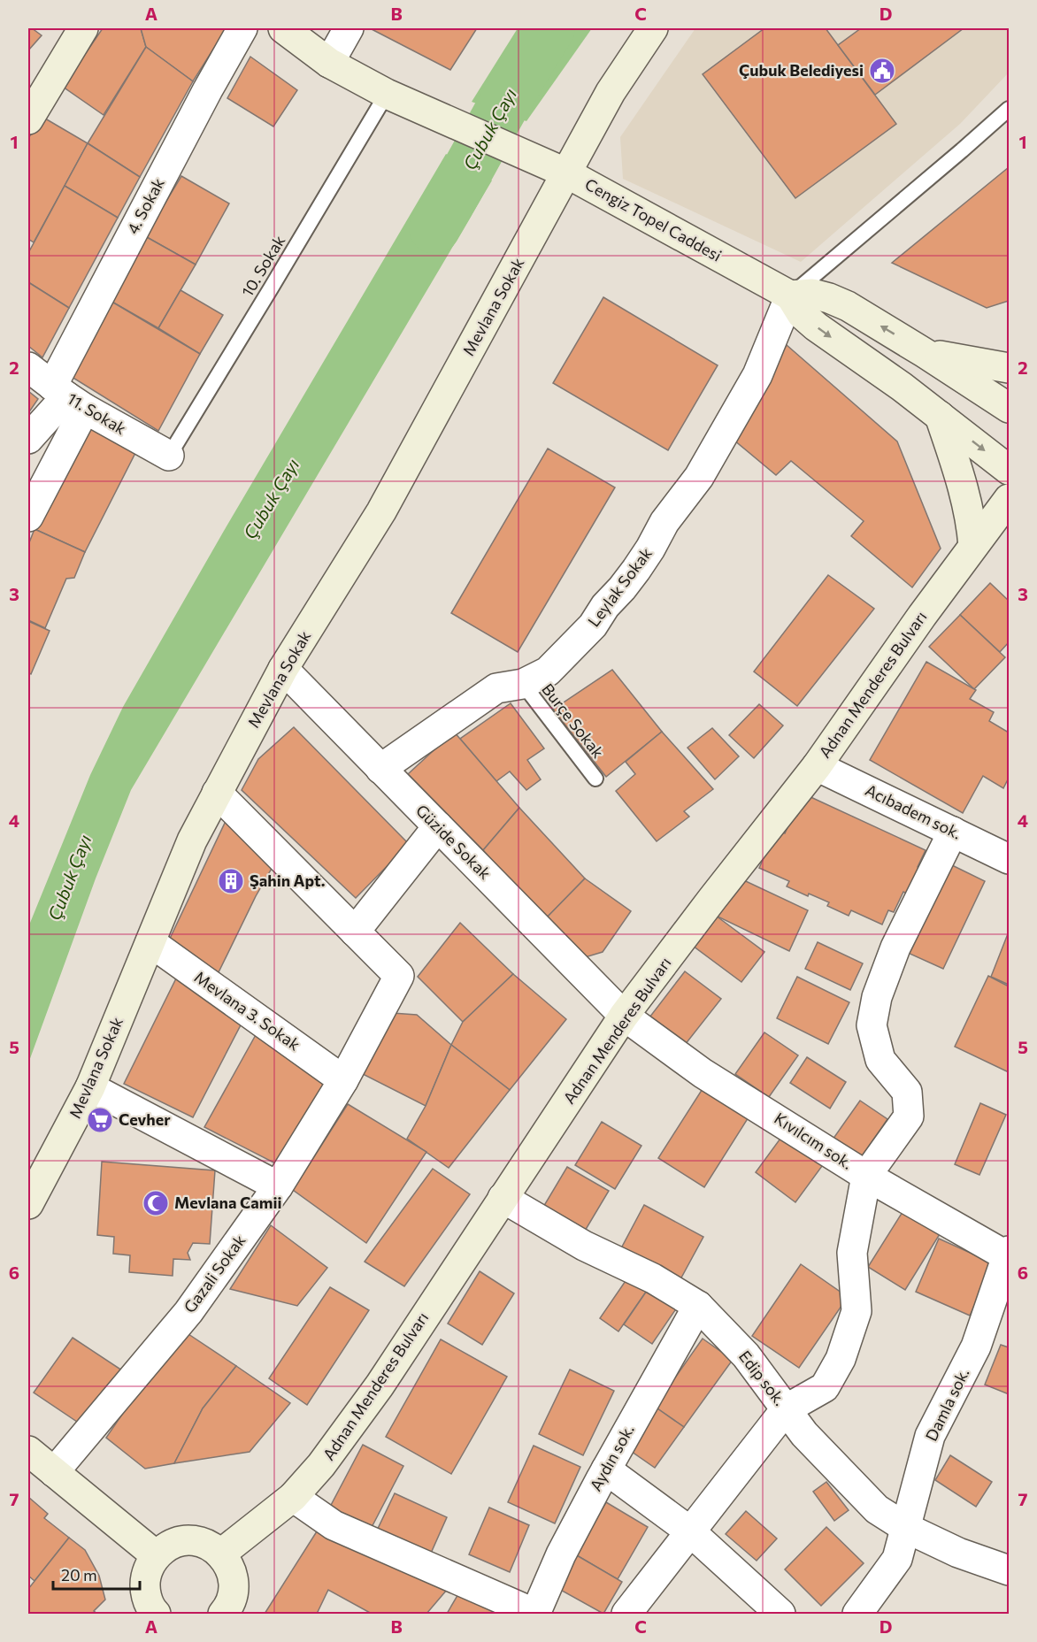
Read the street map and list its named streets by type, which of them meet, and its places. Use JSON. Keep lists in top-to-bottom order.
{
  "streets": {
    "main road": ["Cengiz Topel Caddesi", "Mevlana Sokak", "Adnan Menderes Bulvarı"],
    "street": [
      "4. Sokak",
      "11. Sokak",
      "Leylak Sokak",
      "Acıbadem sok.",
      "Güzide Sokak",
      "Mevlana 3. Sokak",
      "Kıvılcım sok.",
      "Gazali Sokak",
      "Edip sok.",
      "Damla sok.",
      "Aydın sok."
    ],
    "lane": ["10. Sokak", "Burçe Sokak"]
  },
  "crossings": [
    ["4. Sokak", "11. Sokak"],
    ["Cengiz Topel Caddesi", "10. Sokak"],
    ["Cengiz Topel Caddesi", "Mevlana Sokak"],
    ["Cengiz Topel Caddesi", "Leylak Sokak"],
    ["10. Sokak", "11. Sokak"],
    ["Mevlana Sokak", "Güzide Sokak"],
    ["Mevlana Sokak", "Mevlana 3. Sokak"],
    ["Leylak Sokak", "Burçe Sokak"],
    ["Leylak Sokak", "Güzide Sokak"],
    ["Adnan Menderes Bulvarı", "Acıbadem sok."],
    ["Adnan Menderes Bulvarı", "Güzide Sokak"],
    ["Adnan Menderes Bulvarı", "Kıvılcım sok."],
    ["Adnan Menderes Bulvarı", "Edip sok."],
    ["Güzide Sokak", "Kıvılcım sok."],
    ["Mevlana 3. Sokak", "Gazali Sokak"],
    ["Kıvılcım sok.", "Damla sok."],
    ["Edip sok.", "Damla sok."],
    ["Edip sok.", "Aydın sok."]
  ],
  "water": ["Çubuk Çayı"],
  "places": {
    "public building": ["Çubuk Belediyesi"],
    "building": ["Şahin Apt."],
    "supermarket": ["Cevher"],
    "mosque": ["Mevlana Camii"]
  },
  "scale_bar": "20 m",
  "grid": {
    "columns": [
      "A",
      "B",
      "C",
      "D"
    ],
    "rows": [
      "1",
      "2",
      "3",
      "4",
      "5",
      "6",
      "7"
    ]
  }
}
